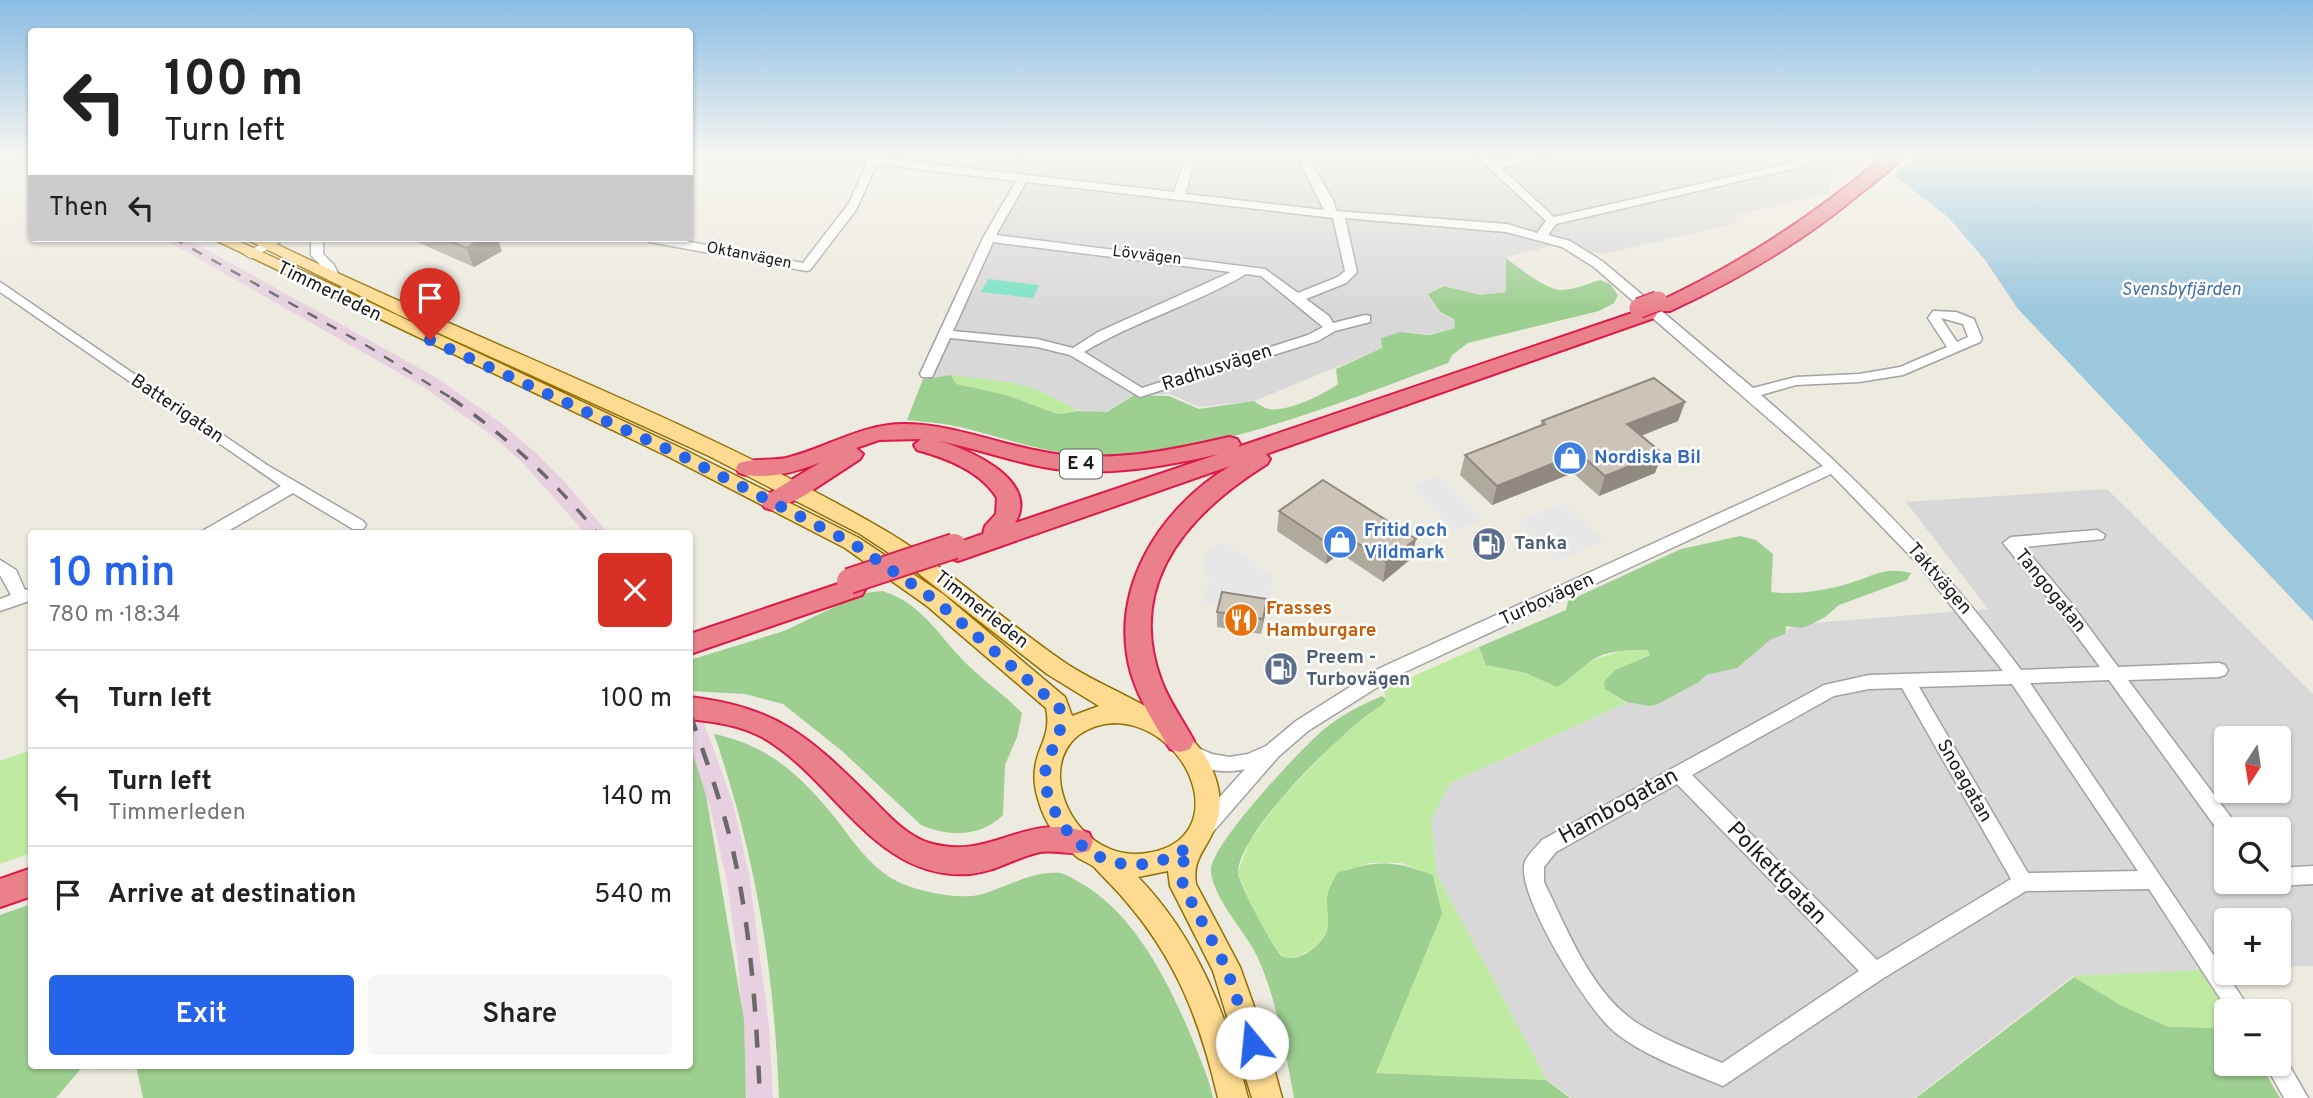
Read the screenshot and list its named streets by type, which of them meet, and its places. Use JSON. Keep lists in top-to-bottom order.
{
  "streets": {
    "highway": ["E 4"],
    "main road": ["Timmerleden"],
    "street": [
      "Oktanvägen",
      "Lövvägen",
      "Radhusvägen",
      "Batterigatan",
      "Taktvägen",
      "Tangogatan",
      "Turbovägen",
      "Snoagatan",
      "Hambogatan",
      "Polkettgatan"
    ]
  },
  "crossings": [
    ["Timmerleden", "E 4"],
    ["Timmerleden", "Turbovägen"],
    ["E 4", "Turbovägen"],
    ["Taktvägen", "Turbovägen"],
    ["Taktvägen", "Hambogatan"],
    ["Snoagatan", "Hambogatan"],
    ["Hambogatan", "Polkettgatan"]
  ],
  "water": ["Svensbyfjärden"],
  "places": {
    "shop": ["Nordiska Bil", "Fritid och Vildmark"],
    "fuel station": ["Tanka", "Preem - Turbovägen"],
    "restaurant": ["Frasses Hamburgare"]
  },
  "north": "bottom",
  "page": {
    "turn": ["100 m", "Turn left"],
    "then": "Then",
    "heading": ["10 min", "780 m · 18:34"],
    "list": [
      {
        "name": "Turn left",
        "value": "100 m"
      },
      {
        "name": "Turn left",
        "note": "Timmerleden",
        "value": "140 m"
      },
      {
        "name": "Arrive at destination",
        "value": "540 m"
      }
    ],
    "map_buttons": ["+", "−"],
    "buttons": ["Exit", "Share"]
  }
}
